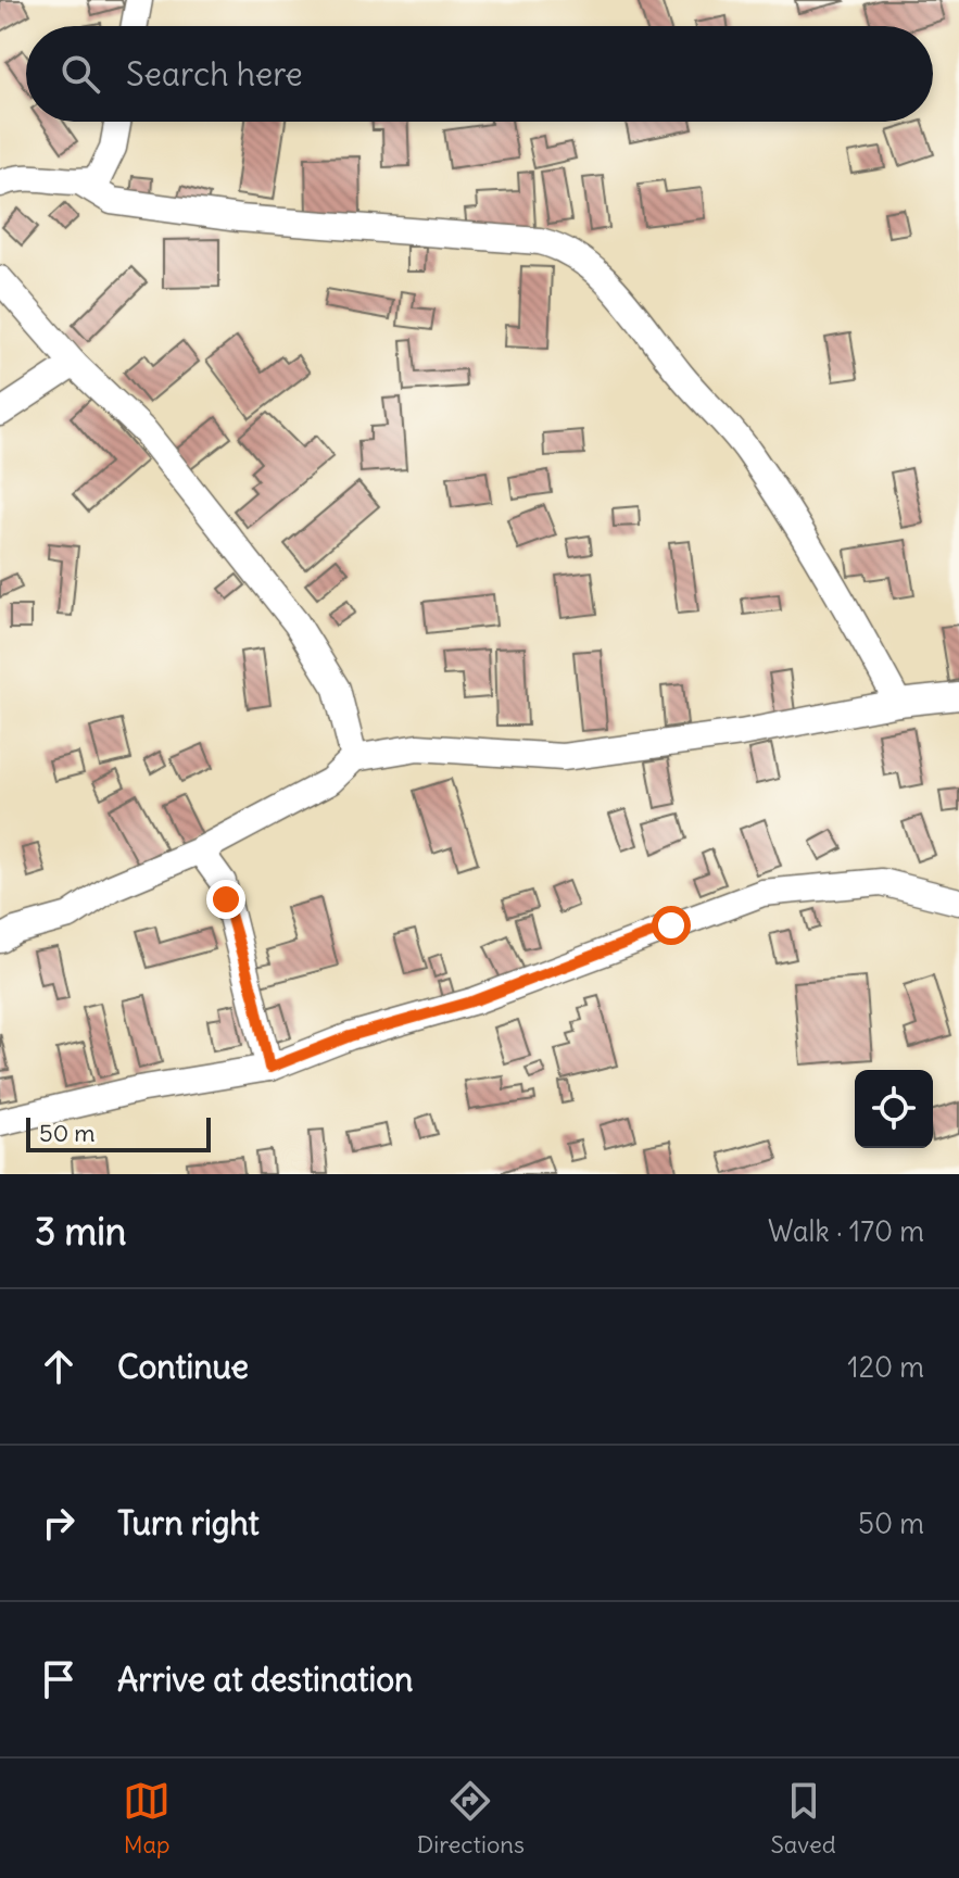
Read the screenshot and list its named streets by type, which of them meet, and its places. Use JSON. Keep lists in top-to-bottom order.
{
  "scale_bar": "50 m",
  "page": {
    "search": "Search here",
    "scale": "50 m",
    "heading": ["3 min", "Walk · 170 m"],
    "list": [
      ["Continue", "120 m"],
      ["Turn right", "50 m"],
      "Arrive at destination"
    ],
    "nav": ["Map", "Directions", "Saved"]
  }
}
